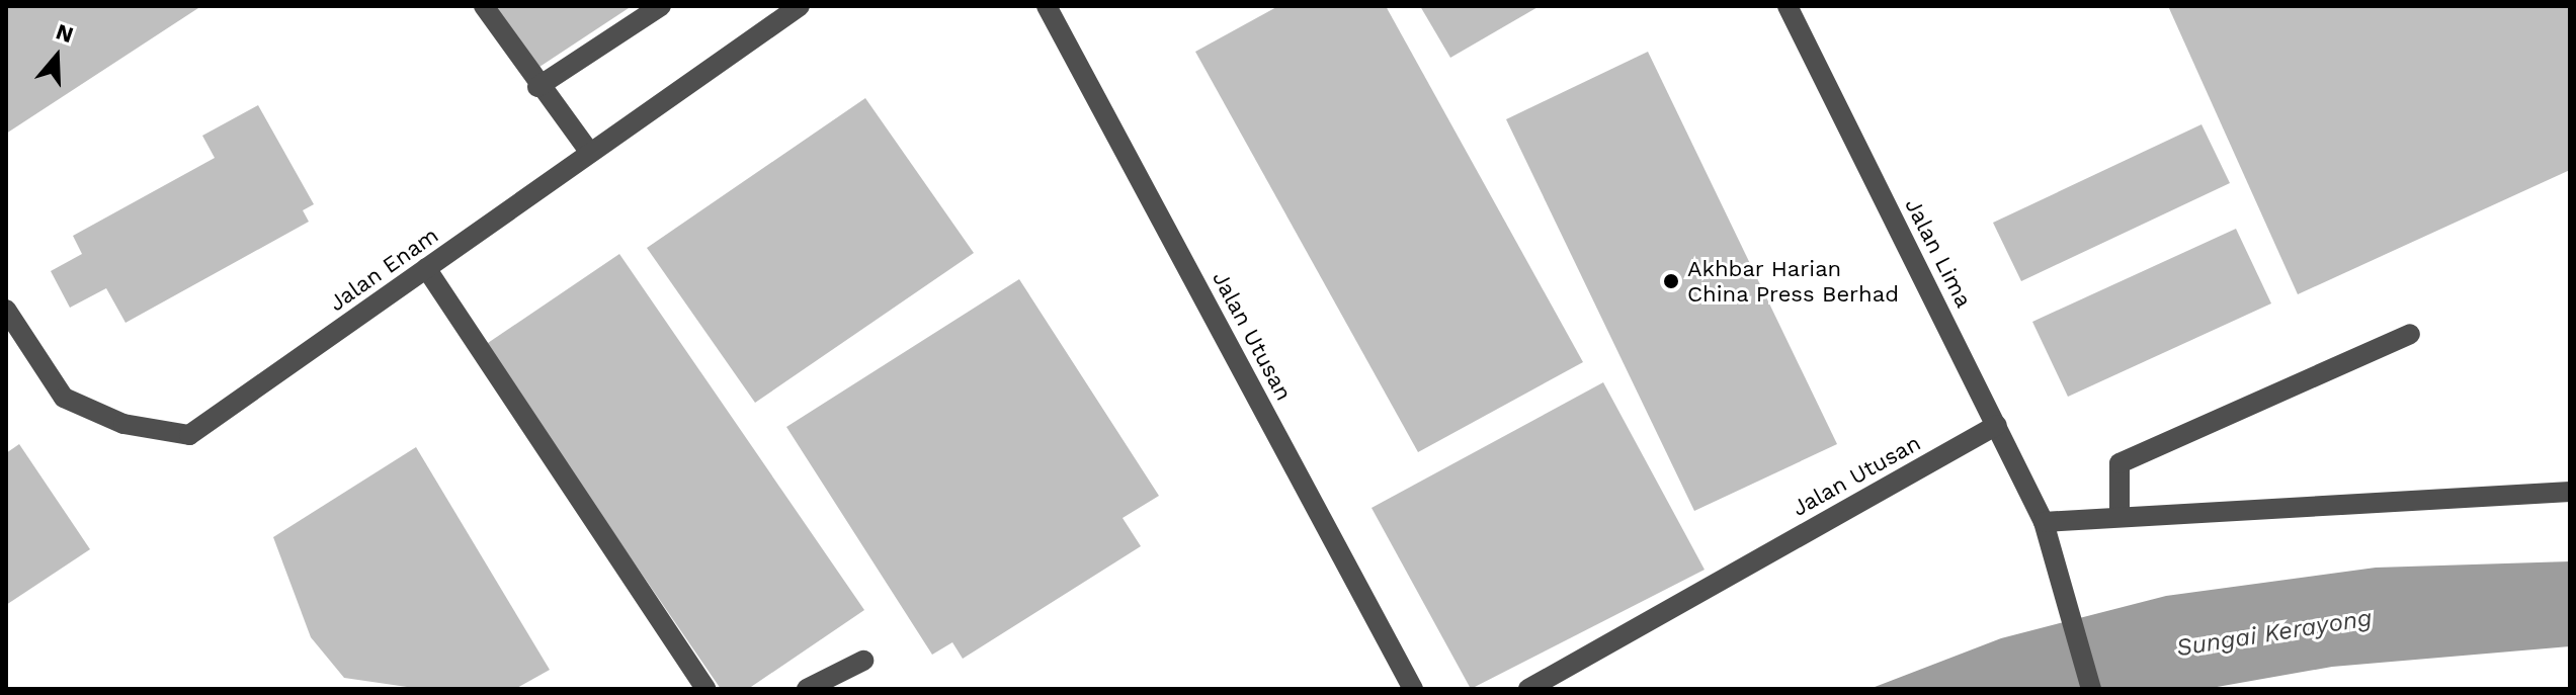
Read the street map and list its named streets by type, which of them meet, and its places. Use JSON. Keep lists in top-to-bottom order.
{
  "streets": {
    "street": ["Jalan Lima", "Jalan Enam", "Jalan Utusan"]
  },
  "crossings": [
    ["Jalan Lima", "Jalan Utusan"]
  ],
  "water": ["Sungai Kerayong"],
  "places": ["Akhbar Harian China Press Berhad"],
  "north": "top"
}
